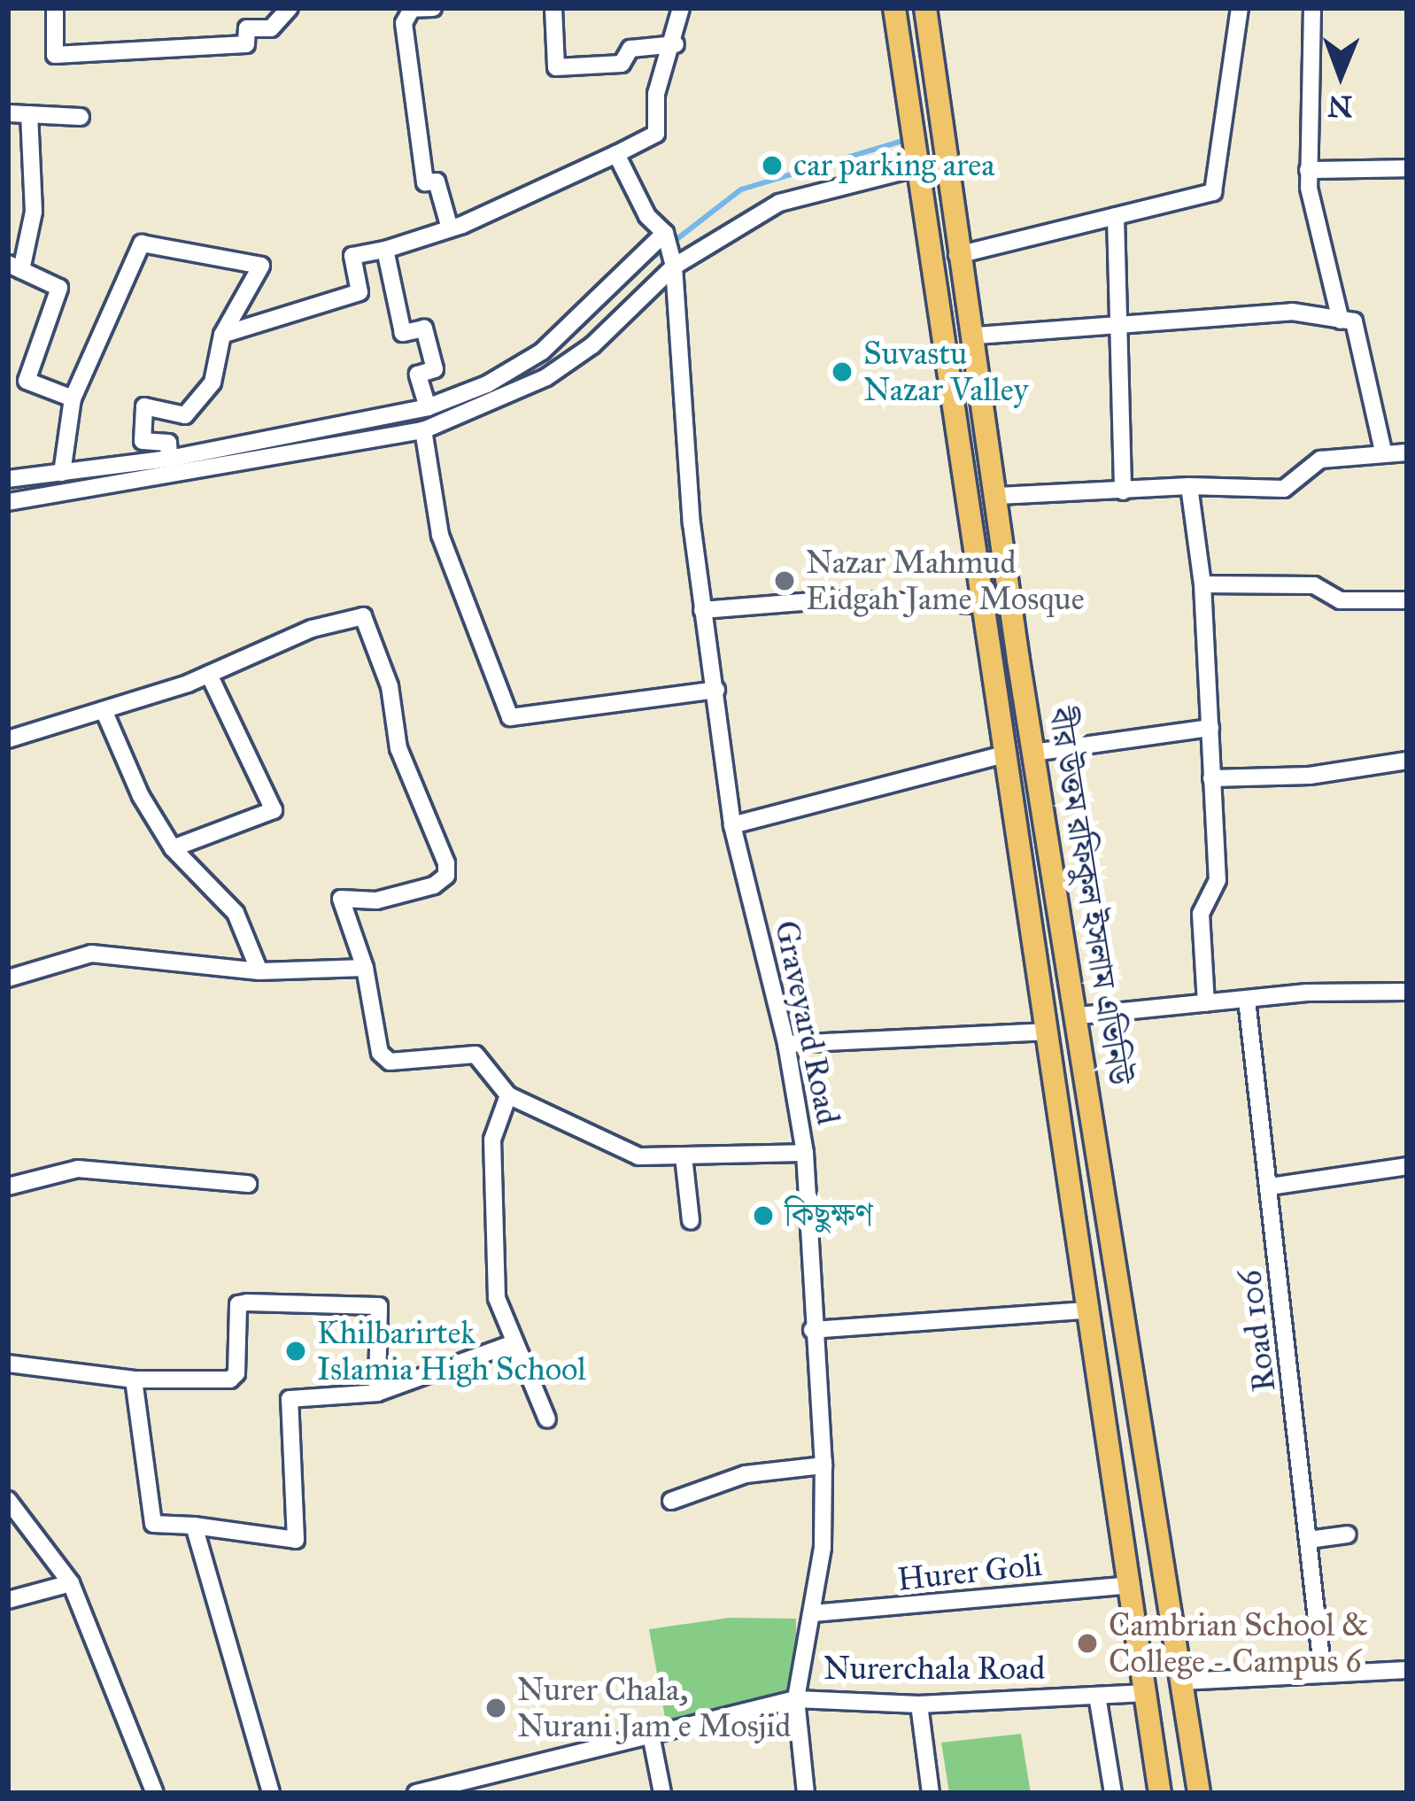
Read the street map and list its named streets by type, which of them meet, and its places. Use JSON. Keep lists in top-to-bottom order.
{
  "streets": {
    "main road": ["বীর উত্তম রফিকুল ইসলাম এভিনিউ"],
    "street": [
      "Graveyard Road",
      "Road 106",
      "Hurer Goli",
      "Nurerchala Road"
    ]
  },
  "crossings": [
    ["বীর উত্তম রফিকুল ইসলাম এভিনিউ", "Hurer Goli"],
    ["বীর উত্তম রফিকুল ইসলাম এভিনিউ", "Nurerchala Road"],
    ["Graveyard Road", "Hurer Goli"],
    ["Graveyard Road", "Nurerchala Road"]
  ],
  "places": [
    "car parking area",
    "Suvastu Nazar Valley",
    "Nazar Mahmud Eidgah Jame Mosque",
    "কিছুক্ষণ",
    "Khilbarirtek Islamia High School",
    "Cambrian School & College - Campus 6",
    "Nurer Chala, Nurani Jam e Mosjid"
  ],
  "north": "bottom"
}
